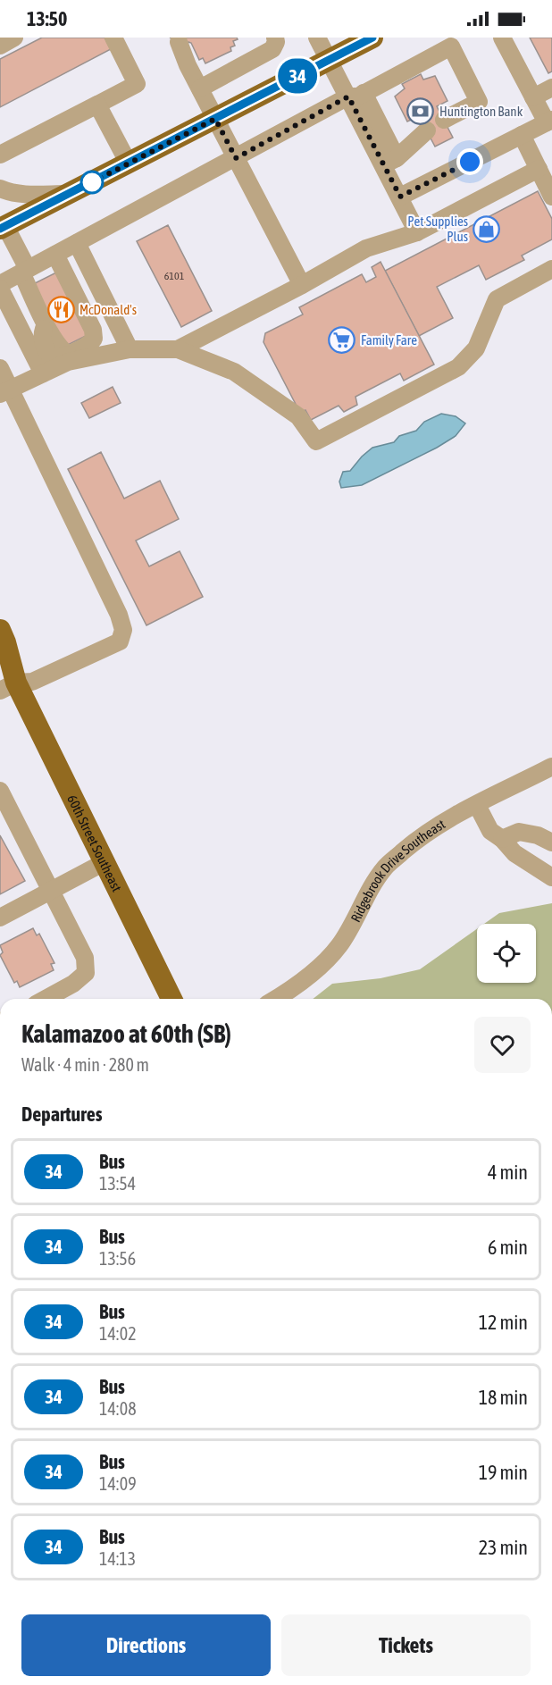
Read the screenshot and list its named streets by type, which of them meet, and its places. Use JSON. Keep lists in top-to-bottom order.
{
  "streets": {
    "main road": ["60th Street Southeast"],
    "street": ["Ridgebrook Drive Southeast"]
  },
  "places": {
    "bank": ["Huntington Bank"],
    "shop": ["Pet Supplies Plus"],
    "restaurant": ["McDonald's"],
    "supermarket": ["Family Fare"]
  },
  "lines": ["bus line 34"],
  "house_numbers": ["6101"],
  "page": {
    "status": "13:50",
    "on_map": "34",
    "heading": [
      ["Kalamazoo at 60th (SB)", "Walk · 4 min · 280 m"],
      "Departures"
    ],
    "list": [
      {
        "mark": "34",
        "name": "Bus",
        "note": "13:54",
        "value": "4 min"
      },
      {
        "mark": "34",
        "name": "Bus",
        "note": "13:56",
        "value": "6 min"
      },
      {
        "mark": "34",
        "name": "Bus",
        "note": "14:02",
        "value": "12 min"
      },
      {
        "mark": "34",
        "name": "Bus",
        "note": "14:08",
        "value": "18 min"
      },
      {
        "mark": "34",
        "name": "Bus",
        "note": "14:09",
        "value": "19 min"
      },
      {
        "mark": "34",
        "name": "Bus",
        "note": "14:13",
        "value": "23 min"
      }
    ],
    "buttons": ["Directions", "Tickets"]
  }
}
